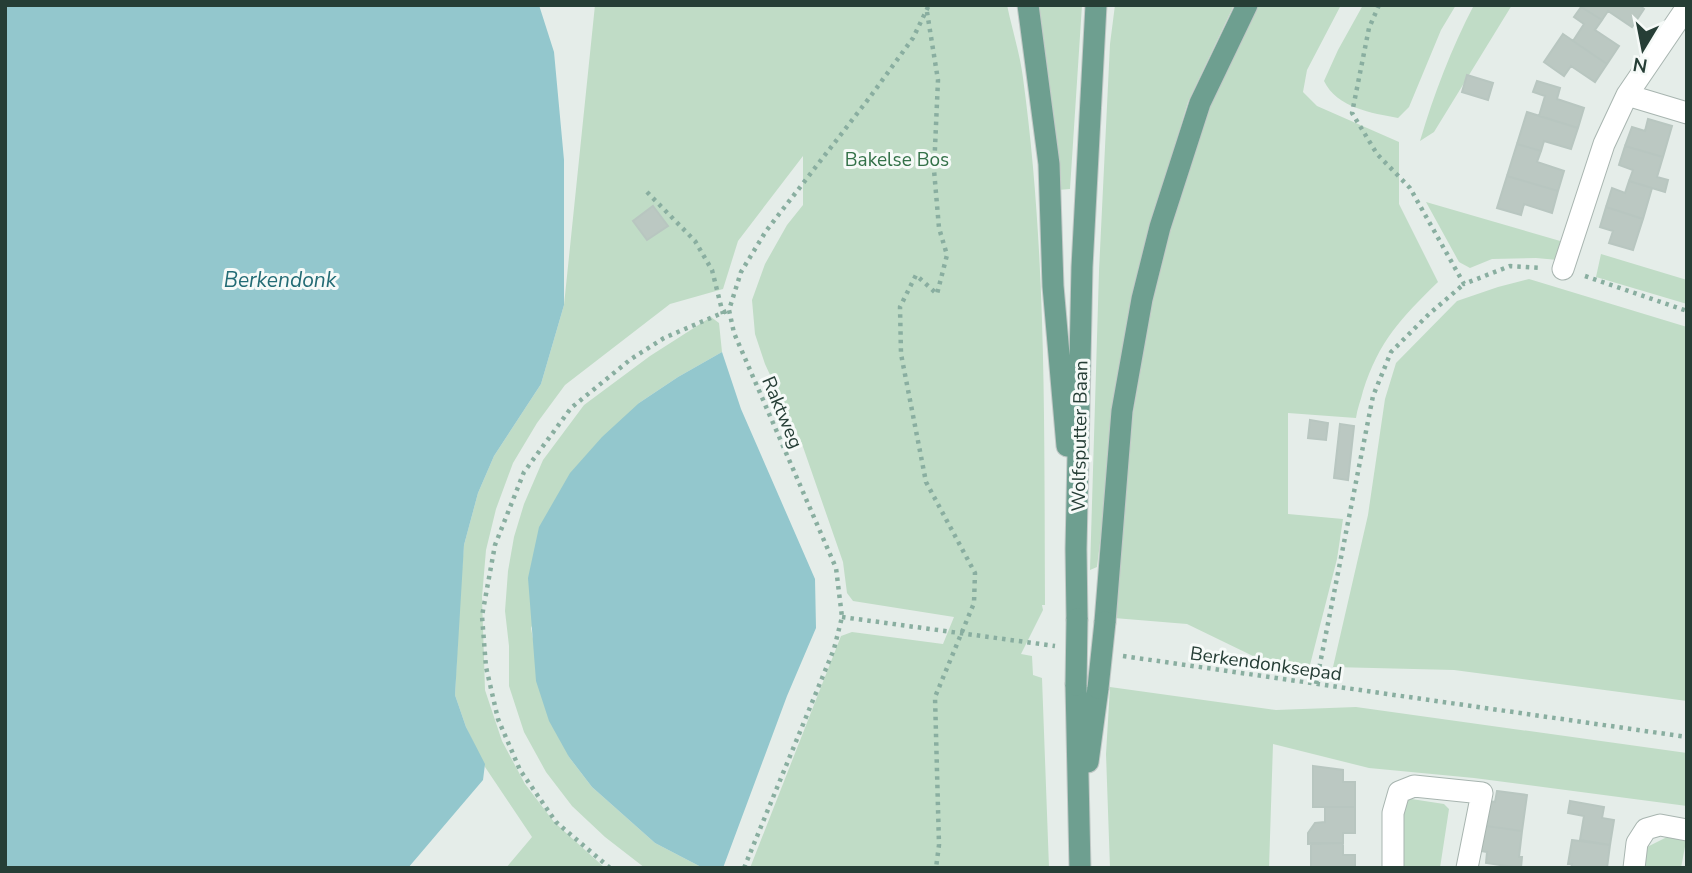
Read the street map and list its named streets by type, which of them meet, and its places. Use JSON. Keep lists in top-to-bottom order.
{
  "streets": {
    "main road": ["Wolfsputter Baan"],
    "path": ["Raktweg", "Berkendonksepad"]
  },
  "water": ["Berkendonk"],
  "parks": ["Bakelse Bos"],
  "north": "bottom"
}
